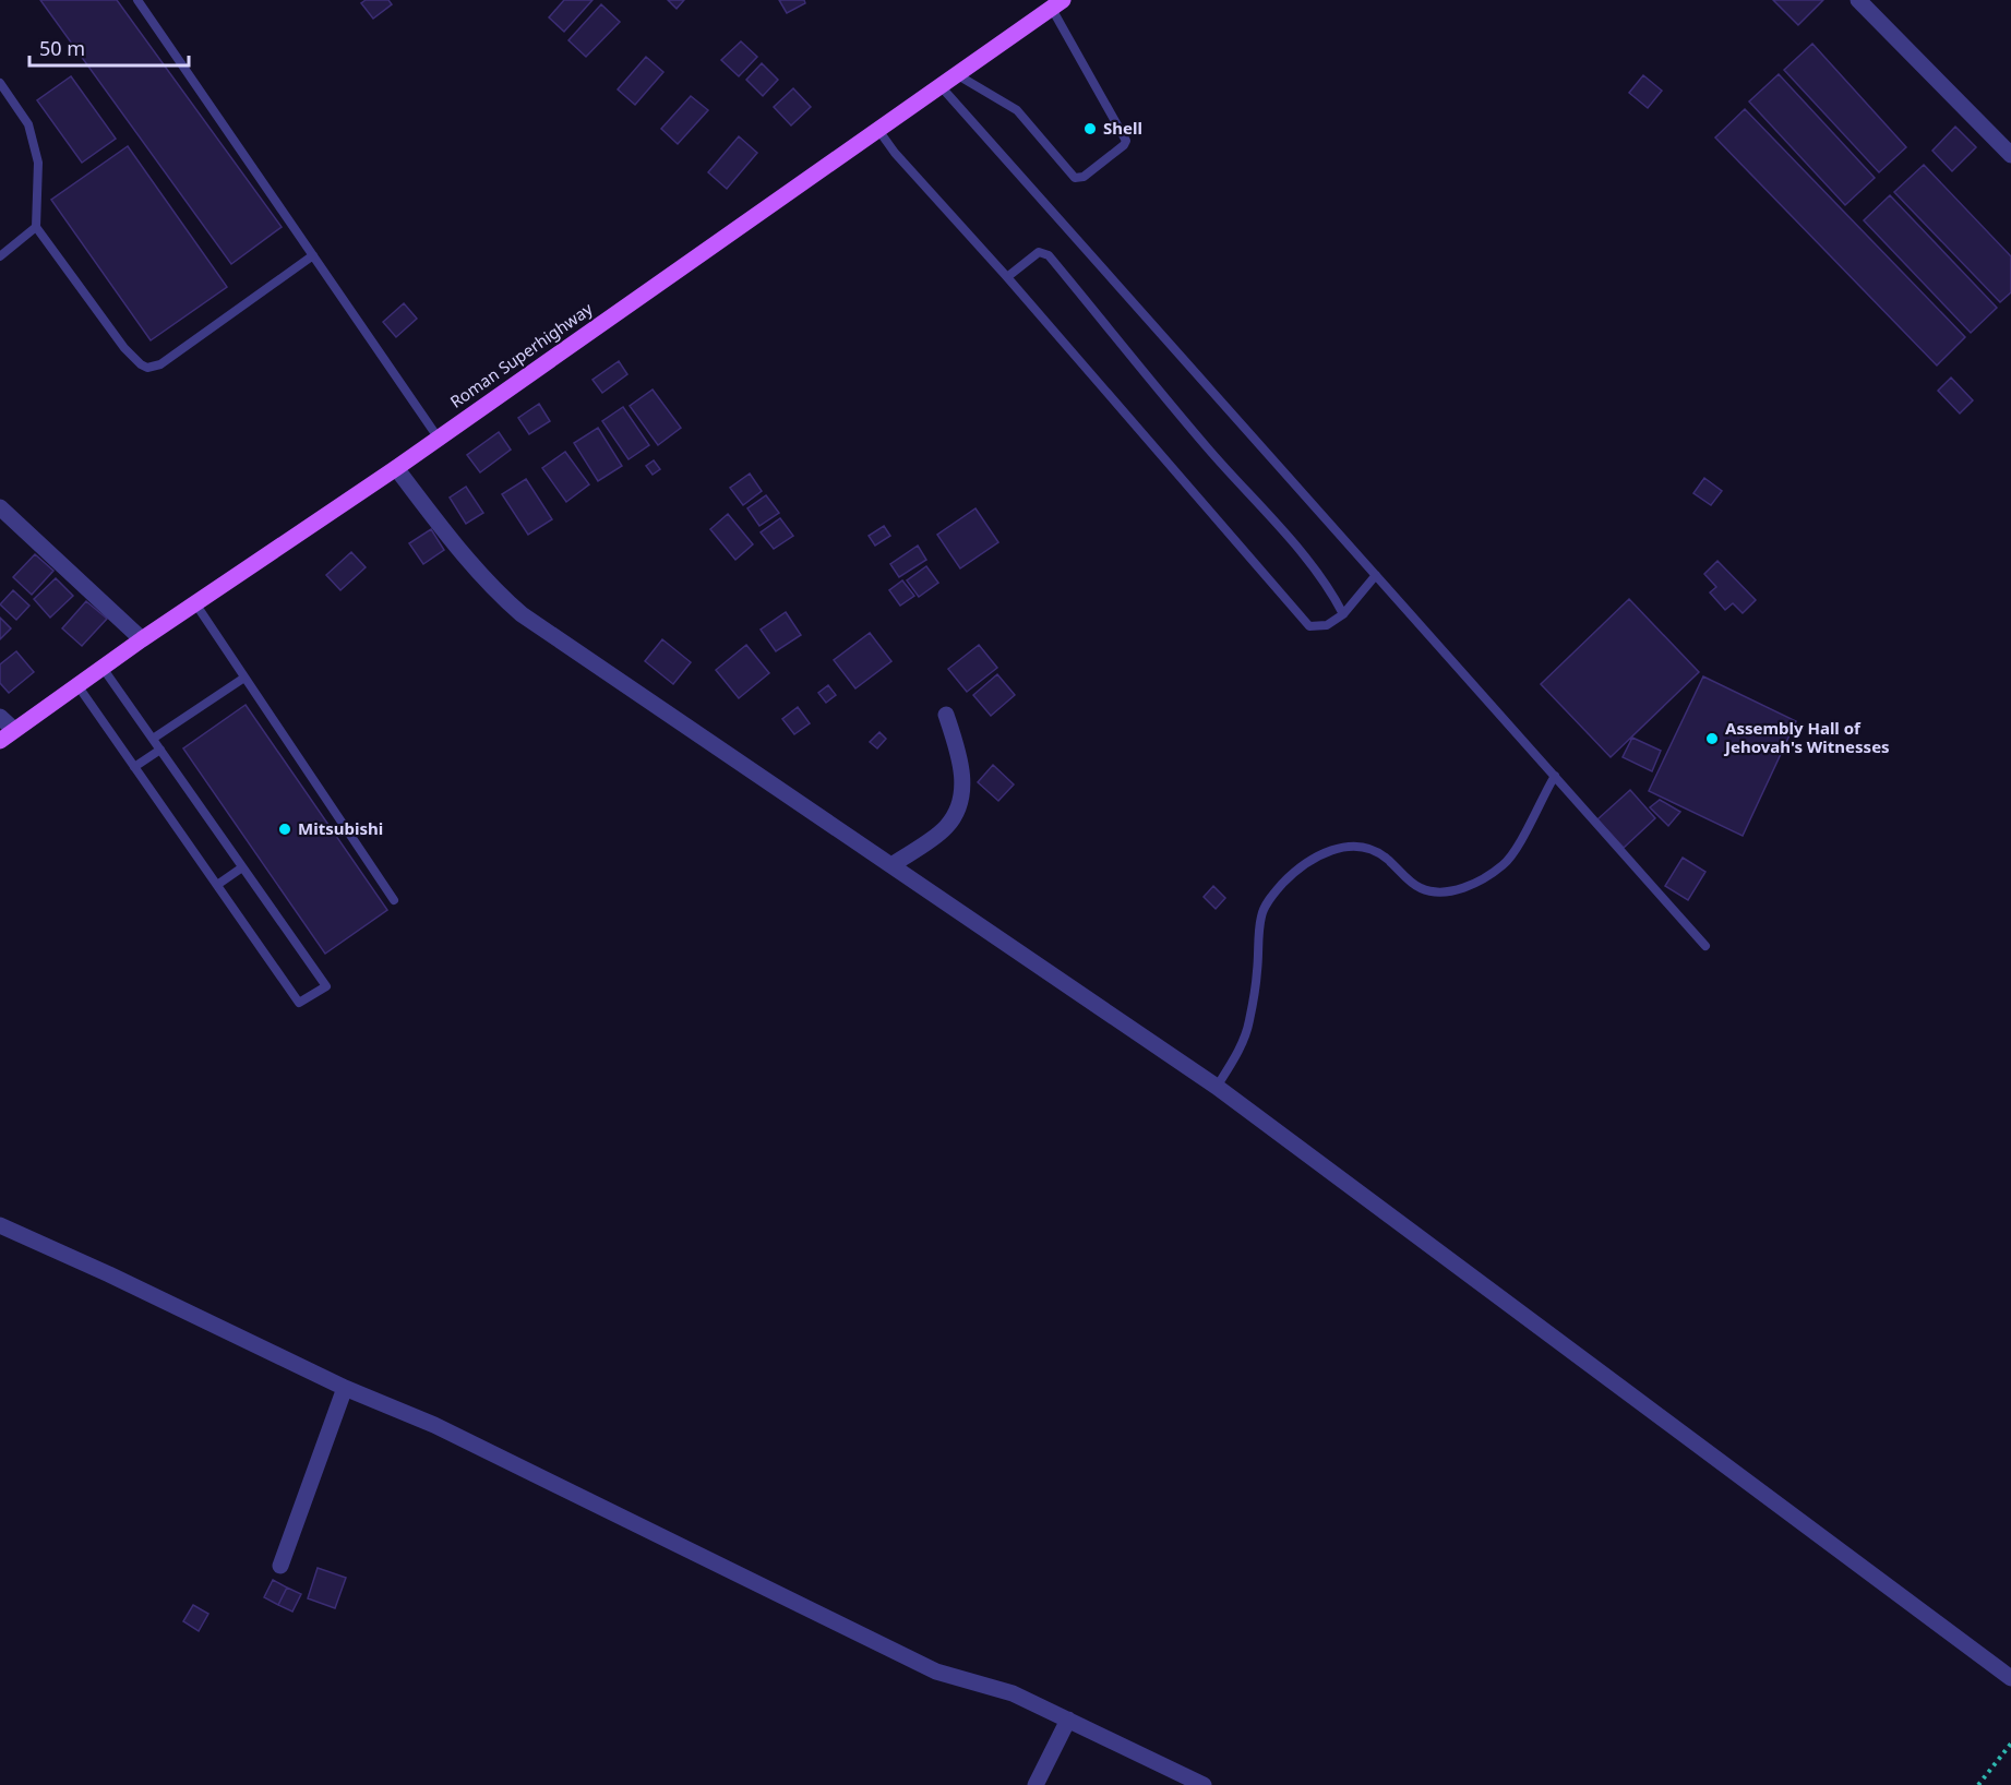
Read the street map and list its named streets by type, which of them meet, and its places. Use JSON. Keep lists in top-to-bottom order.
{
  "streets": {
    "main road": ["Roman Superhighway"]
  },
  "places": ["Shell", "Assembly Hall of Jehovah's Witnesses", "Mitsubishi"],
  "scale_bar": "50 m"
}
